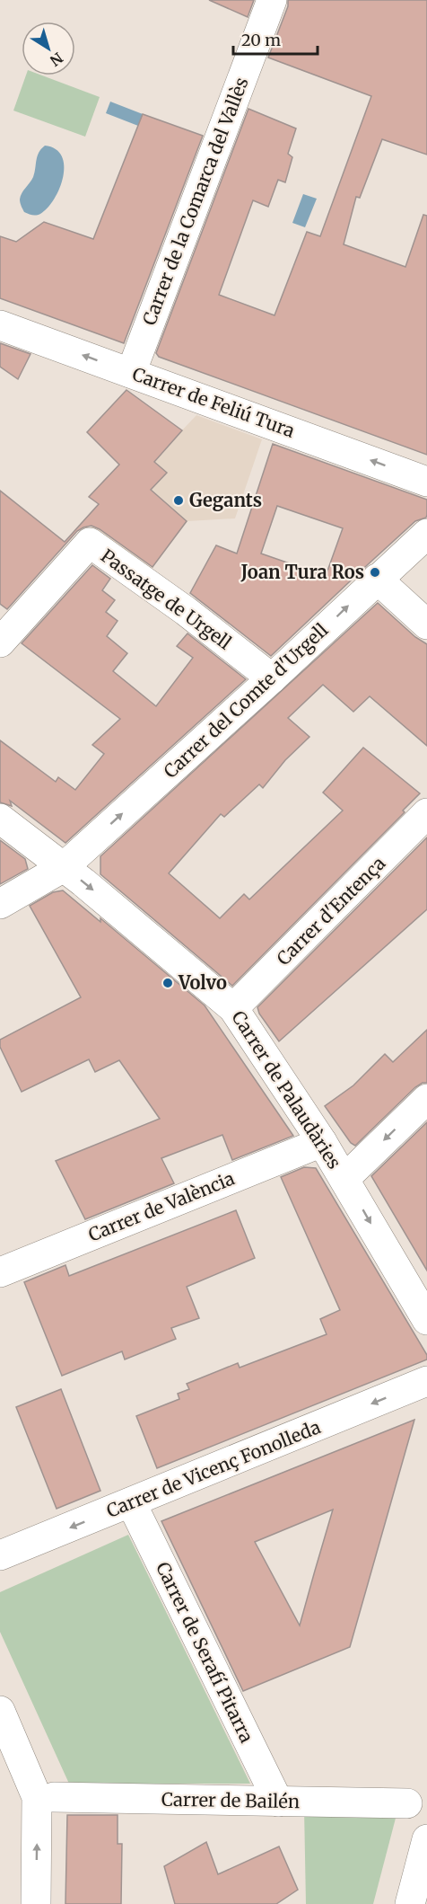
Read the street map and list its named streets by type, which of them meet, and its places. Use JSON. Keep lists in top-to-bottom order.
{
  "streets": {
    "street": [
      "Carrer de la Comarca del Vallès",
      "Carrer de Feliú Tura",
      "Passatge de Urgell",
      "Carrer del Comte d'Urgell",
      "Carrer d'Entença",
      "Carrer de Palaudàries",
      "Carrer de València",
      "Carrer de Vicenç Fonolleda",
      "Carrer de Serafí Pitarra",
      "Carrer de Bailén"
    ]
  },
  "crossings": [
    ["Carrer de la Comarca del Vallès", "Carrer de Feliú Tura"],
    ["Passatge de Urgell", "Carrer del Comte d'Urgell"],
    ["Carrer del Comte d'Urgell", "Carrer de Palaudàries"],
    ["Carrer d'Entença", "Carrer de Palaudàries"],
    ["Carrer de Palaudàries", "Carrer de València"],
    ["Carrer de Vicenç Fonolleda", "Carrer de Serafí Pitarra"],
    ["Carrer de Serafí Pitarra", "Carrer de Bailén"]
  ],
  "one_way": [
    "Carrer de Feliú Tura",
    "Carrer del Comte d'Urgell",
    "Carrer de Palaudàries",
    "Carrer de Vicenç Fonolleda"
  ],
  "places": ["Gegants", "Joan Tura Ros", "Volvo"],
  "scale_bar": "20 m",
  "north": "bottom right"
}
